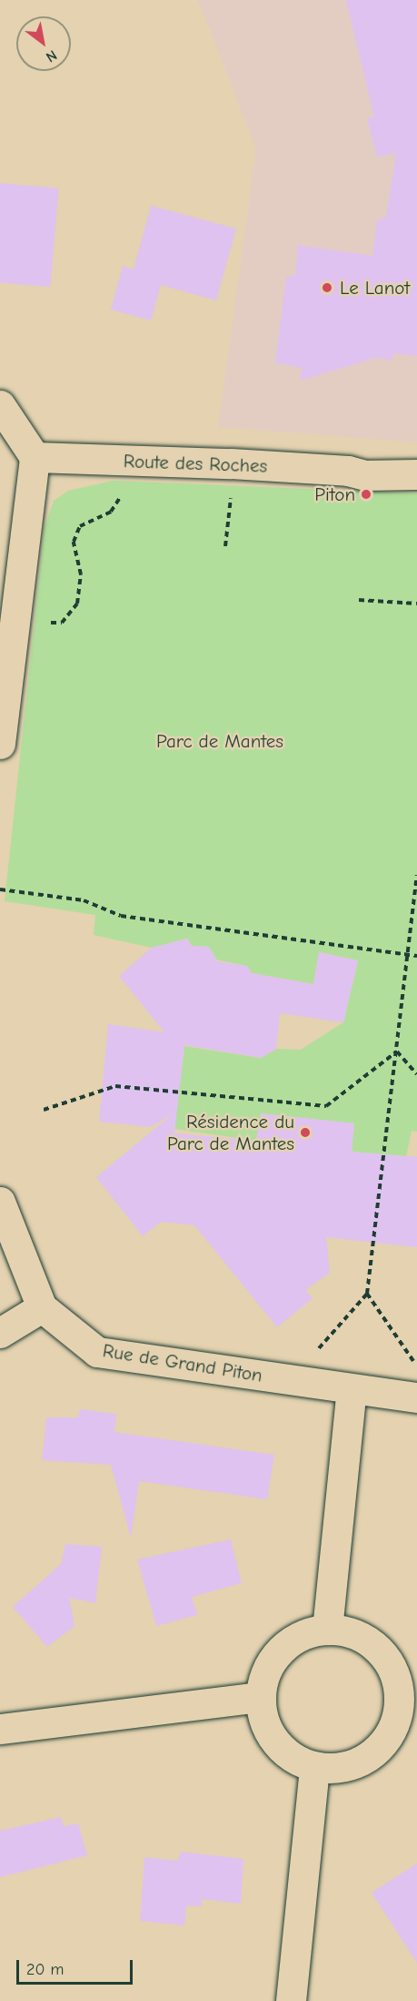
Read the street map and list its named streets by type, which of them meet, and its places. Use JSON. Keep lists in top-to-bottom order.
{
  "streets": {
    "street": ["Route des Roches", "Rue de Grand Piton"]
  },
  "parks": ["Parc de Mantes"],
  "places": ["Le Lanot", "Piton", "Résidence du Parc de Mantes"],
  "scale_bar": "20 m",
  "north": "bottom right"
}
